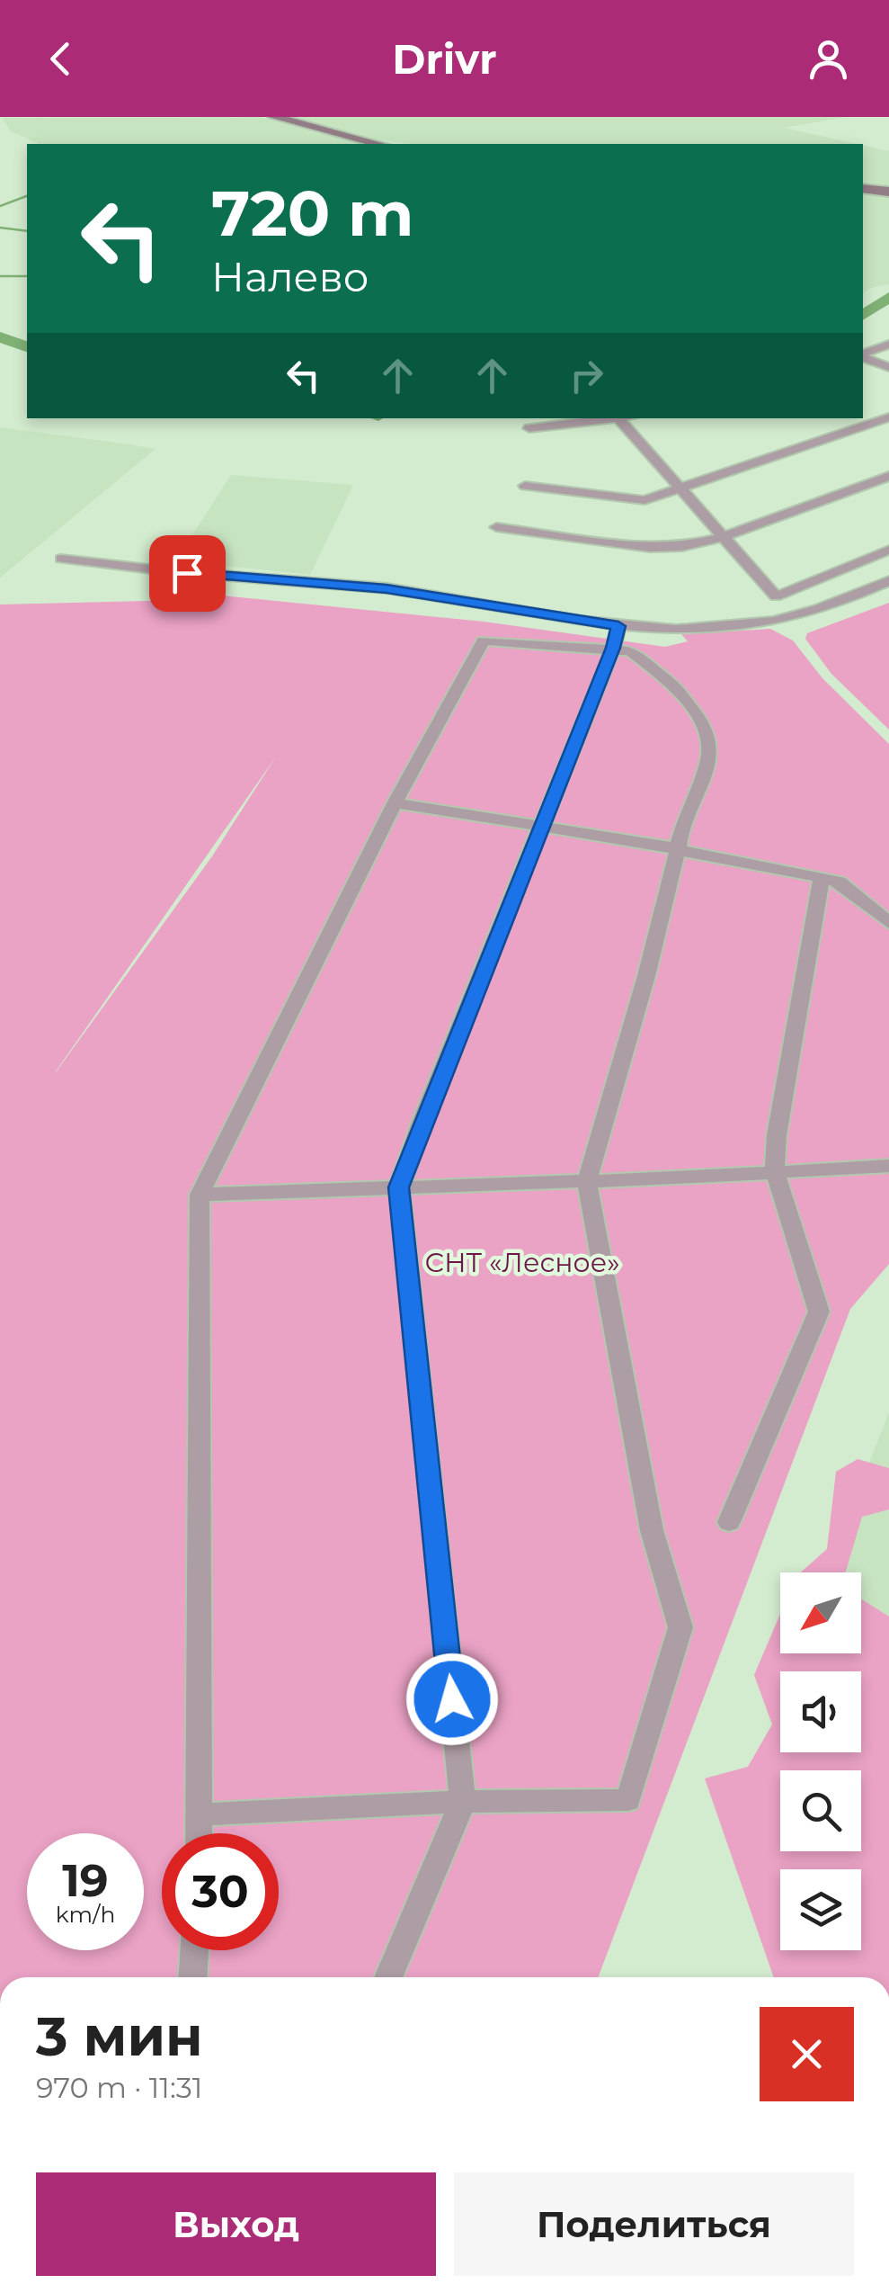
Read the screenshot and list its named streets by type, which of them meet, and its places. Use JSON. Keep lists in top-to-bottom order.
{
  "parks": ["СНТ «Лесное»"],
  "north": "bottom left",
  "page": {
    "header": "Drivr",
    "turn": ["720 m", "Налево"],
    "speed": "19 km/h",
    "limit": "30",
    "heading": ["3 мин", "970 m · 11:31"],
    "buttons": ["Выход", "Поделиться"]
  }
}
